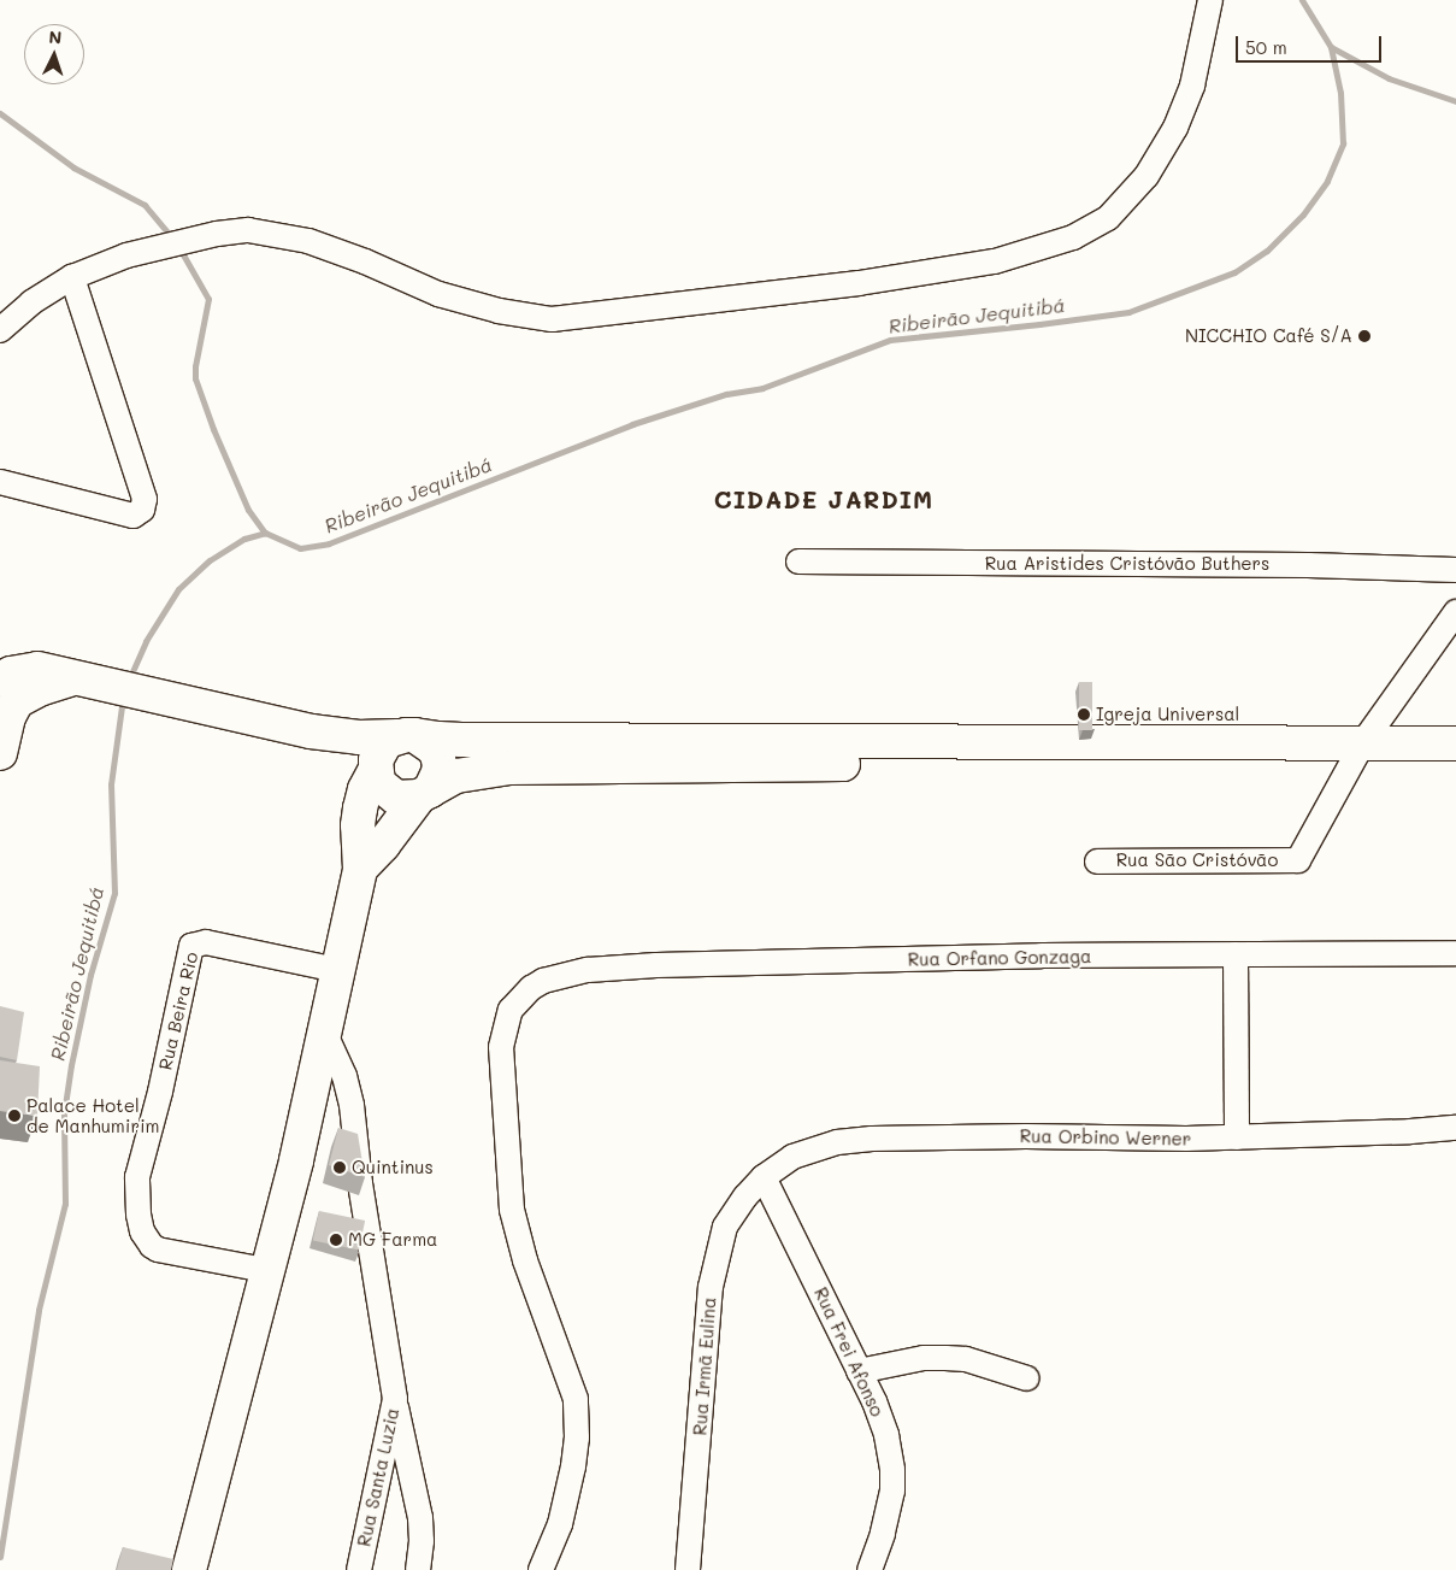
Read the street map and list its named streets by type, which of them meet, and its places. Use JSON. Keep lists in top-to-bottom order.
{
  "streets": {
    "street": [
      "Rua Aristides Cristóvão Buthers",
      "Rua São Cristóvão",
      "Rua Orfano Gonzaga",
      "Rua Beira Rio",
      "Rua Orbino Werner",
      "Rua Frei Afonso",
      "Rua Irmã Eulina",
      "Rua Santa Luzia"
    ]
  },
  "crossings": [
    ["Rua Orbino Werner", "Rua Frei Afonso"],
    ["Rua Orbino Werner", "Rua Irmã Eulina"],
    ["Rua Frei Afonso", "Rua Irmã Eulina"]
  ],
  "districts": ["CIDADE JARDIM"],
  "water": ["Ribeirão Jequitibá"],
  "places": [
    "NICCHIO Café S/A",
    "Igreja Universal",
    "Palace Hotel de Manhumirim",
    "Quintinus",
    "MG Farma"
  ],
  "scale_bar": "50 m",
  "north": "top"
}
